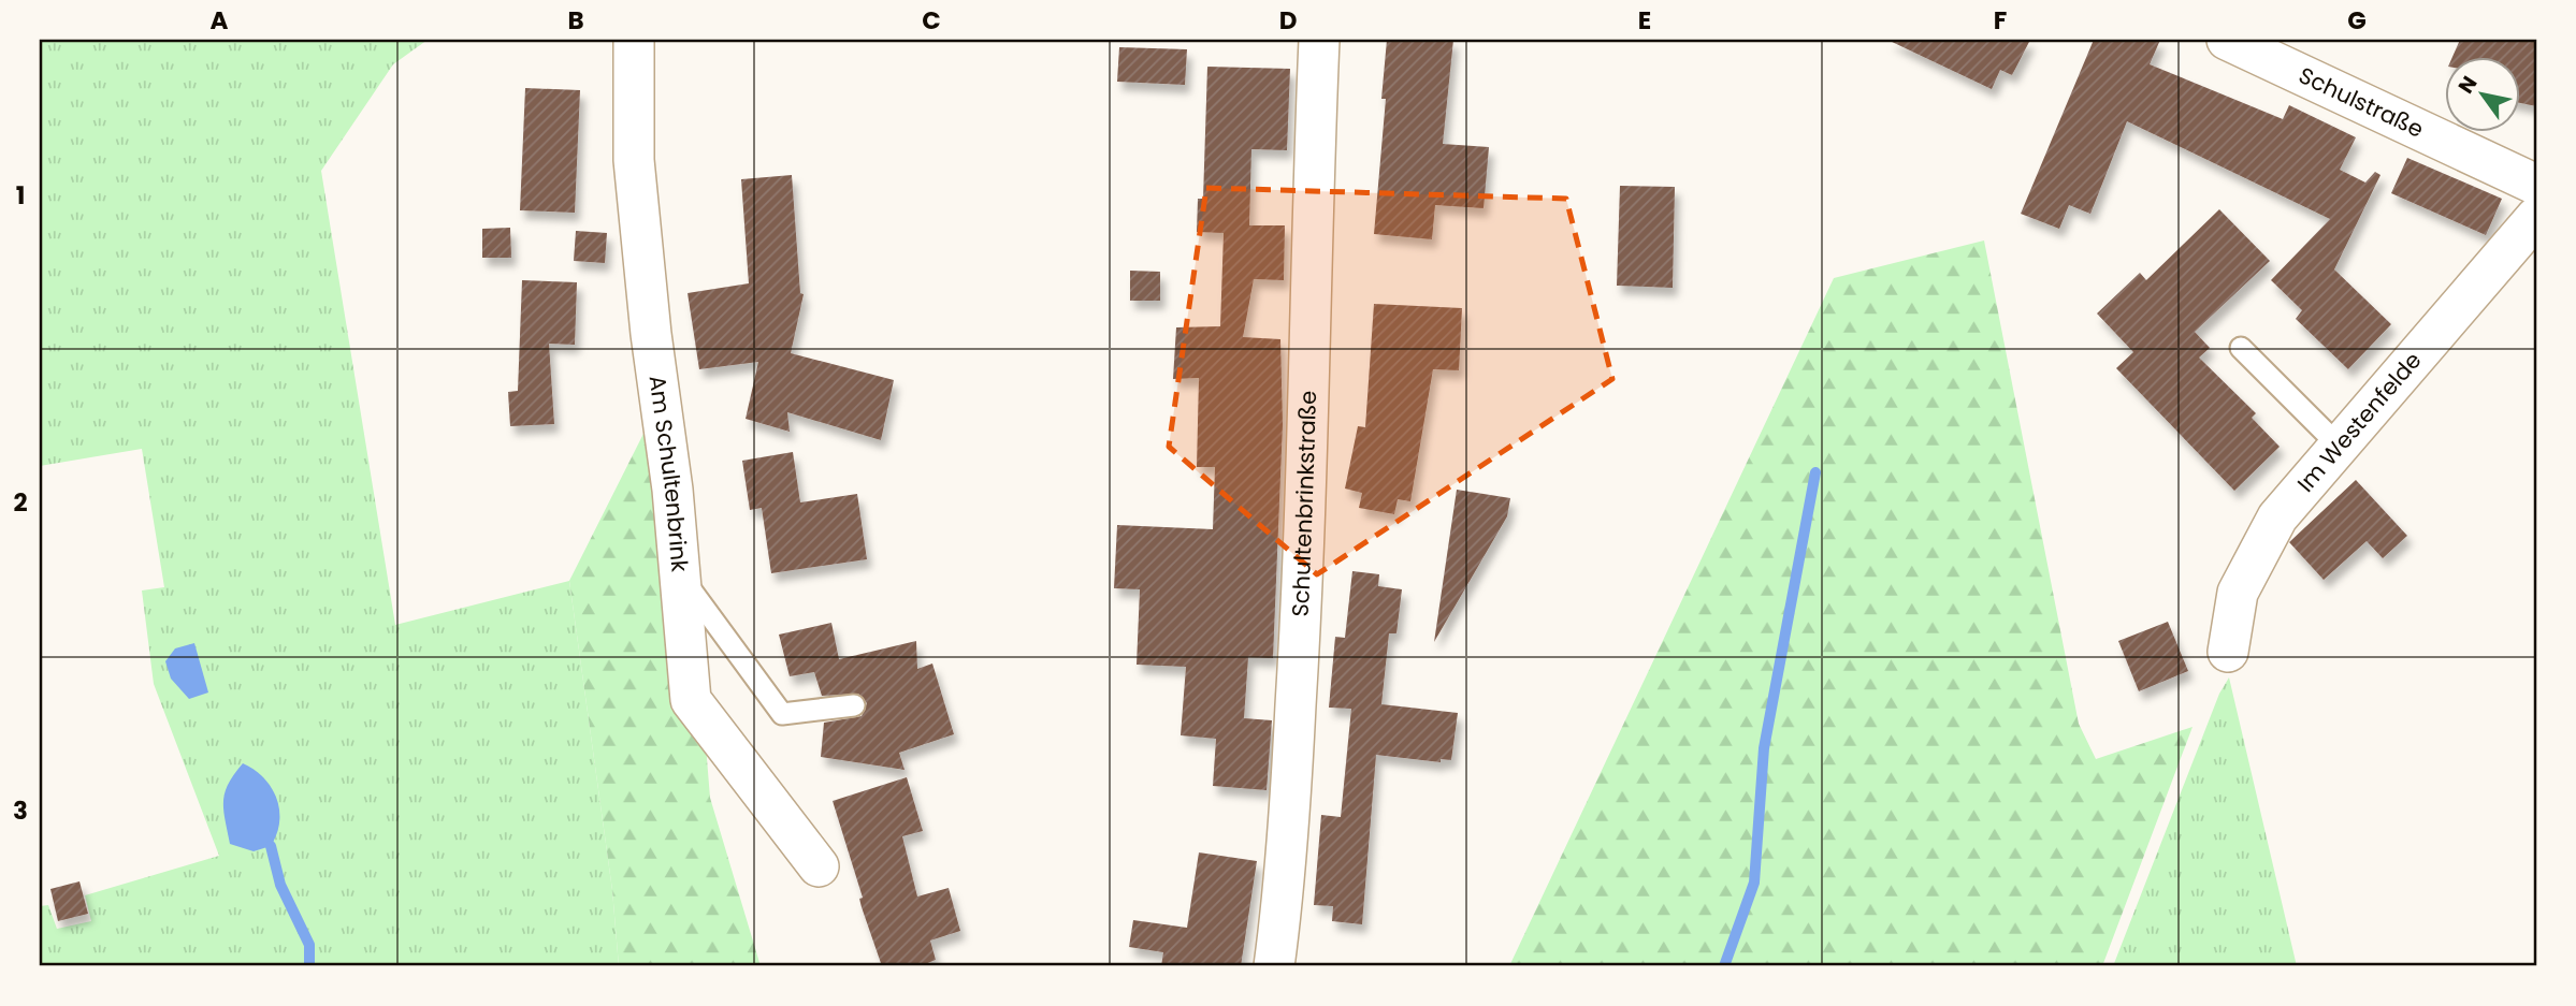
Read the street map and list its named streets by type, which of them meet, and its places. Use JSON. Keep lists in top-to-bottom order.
{
  "streets": {
    "street": [
      "Schulstraße",
      "Im Westenfelde",
      "Am Schultenbrink",
      "Schultenbrinkstraße"
    ]
  },
  "north": "top left",
  "grid": {
    "columns": [
      "A",
      "B",
      "C",
      "D",
      "E",
      "F",
      "G"
    ],
    "rows": ["1", "2", "3"]
  }
}
